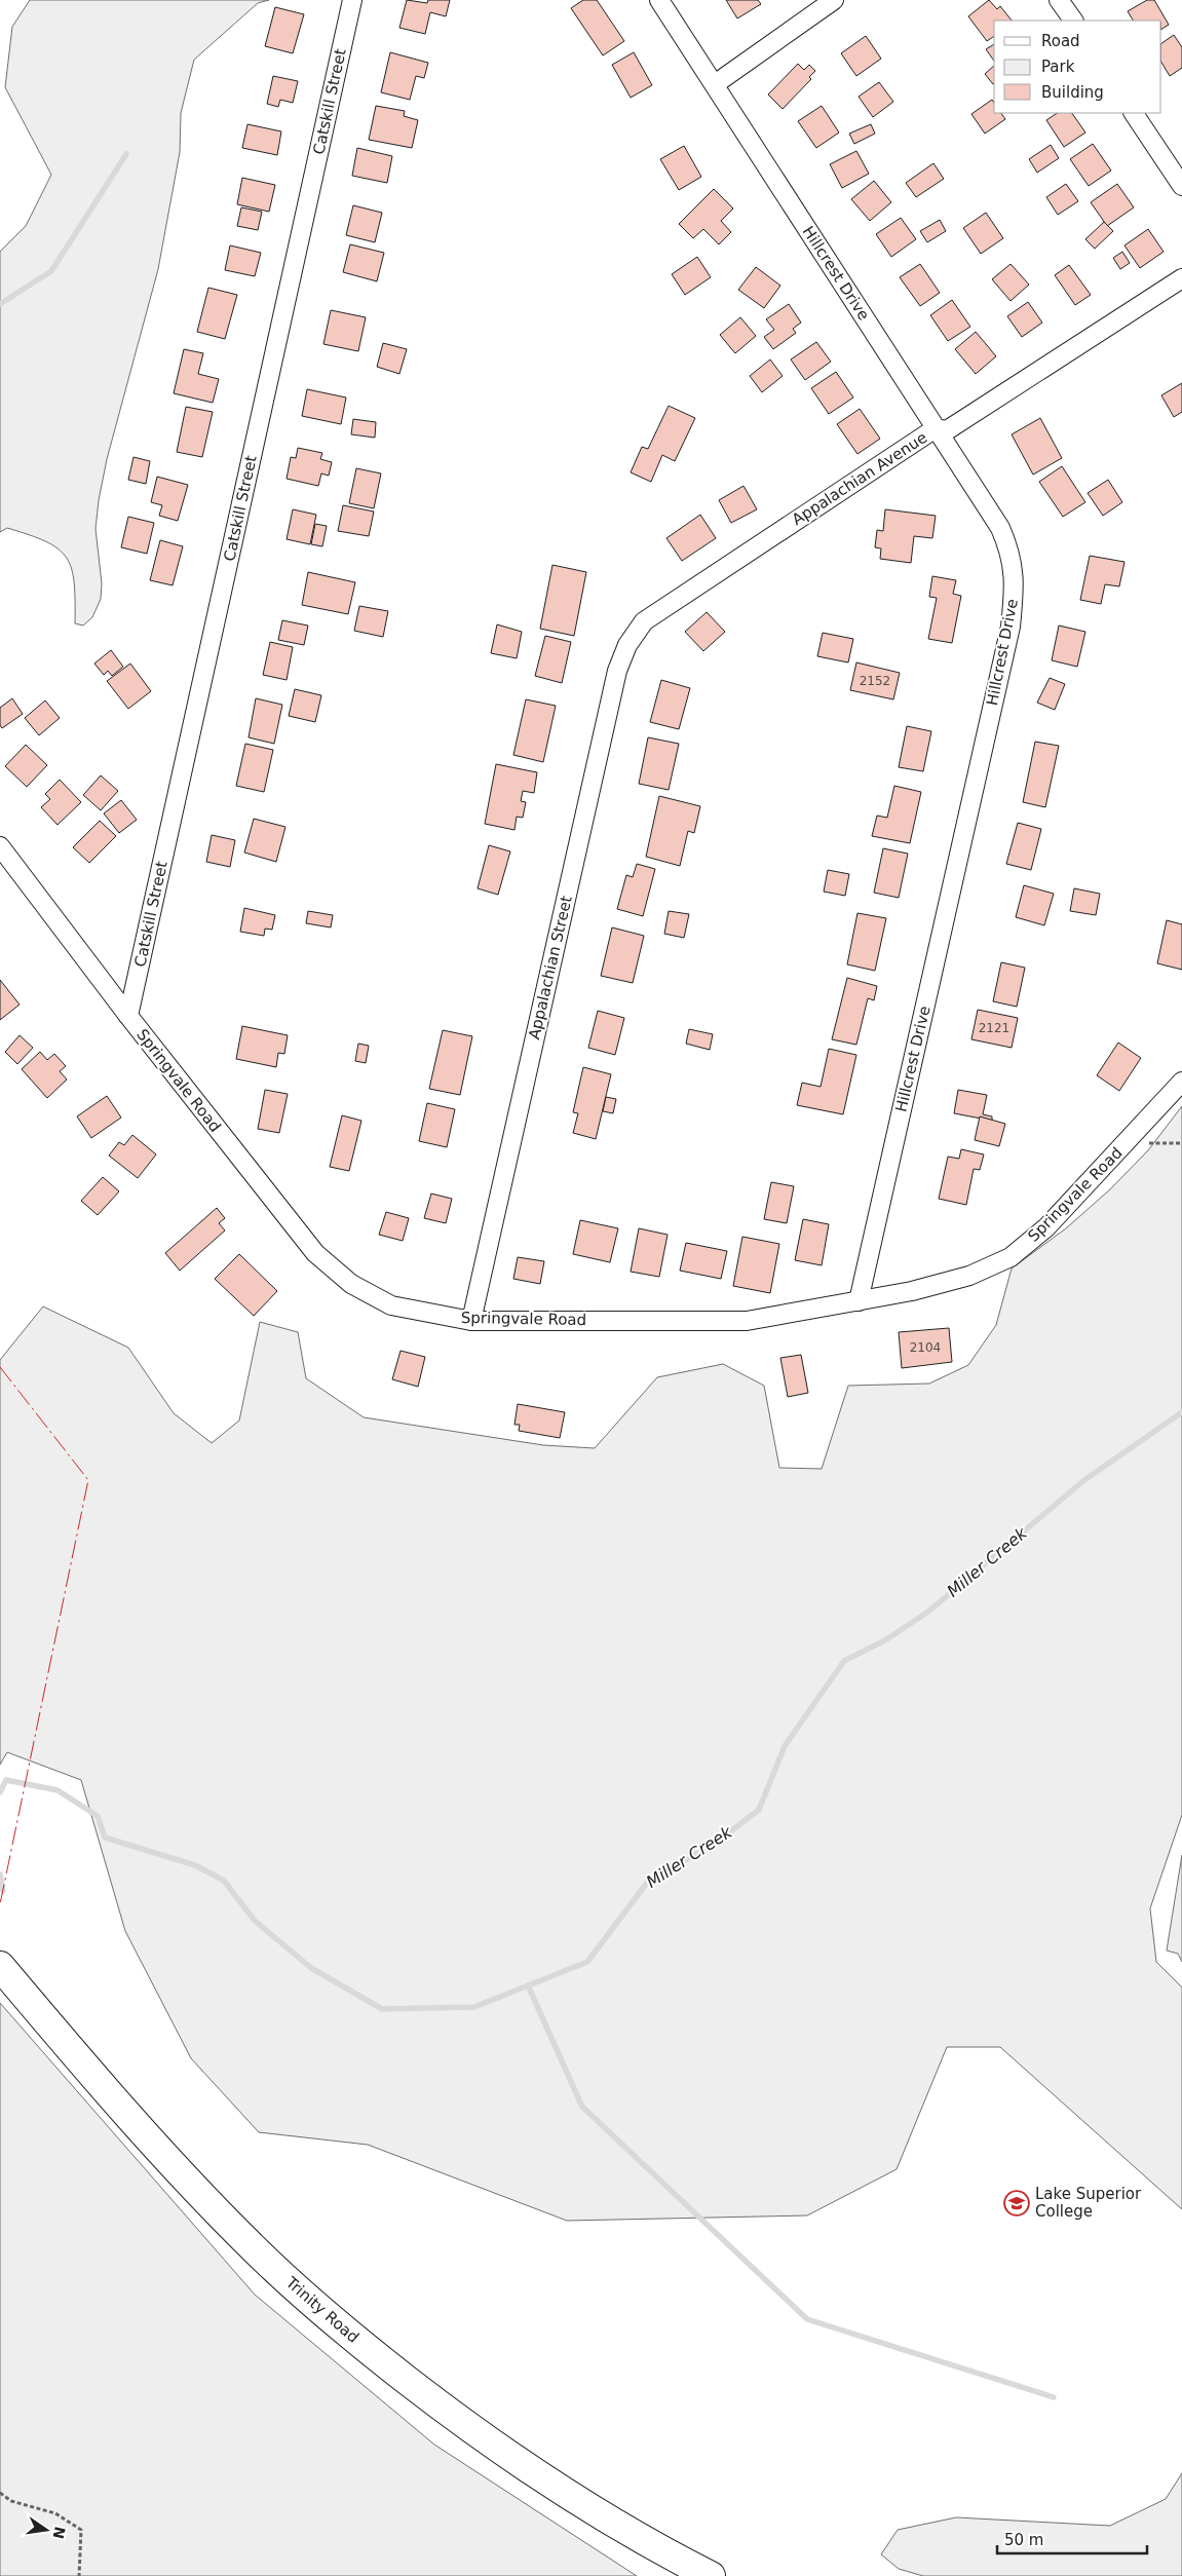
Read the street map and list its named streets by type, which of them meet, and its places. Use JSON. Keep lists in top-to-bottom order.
{
  "streets": {
    "highway": ["Trinity Road"],
    "street": [
      "Catskill Street",
      "Hillcrest Drive",
      "Appalachian Avenue",
      "Appalachian Street",
      "Springvale Road"
    ]
  },
  "crossings": [
    ["Catskill Street", "Springvale Road"],
    ["Hillcrest Drive", "Appalachian Avenue"],
    ["Hillcrest Drive", "Springvale Road"],
    ["Appalachian Avenue", "Appalachian Street"],
    ["Appalachian Street", "Springvale Road"]
  ],
  "water": ["Miller Creek"],
  "places": {
    "school or university": ["Lake Superior College"]
  },
  "house_numbers": ["2152", "2121", "2104"],
  "legend": ["Road", "Park", "Building"],
  "scale_bar": "50 m",
  "north": "right"
}
